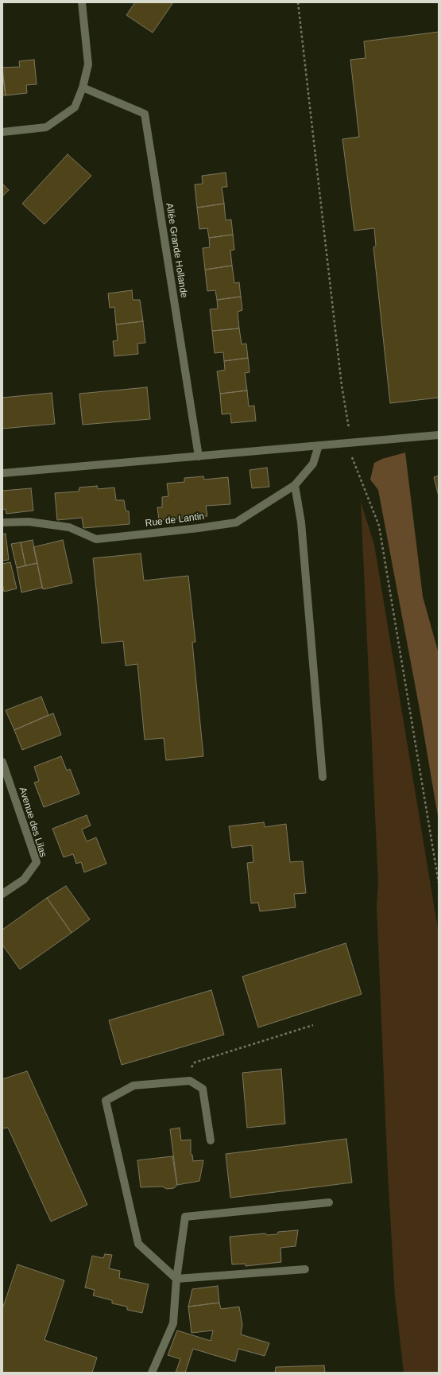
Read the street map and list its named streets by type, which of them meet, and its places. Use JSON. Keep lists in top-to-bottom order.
{
  "streets": {
    "street": ["Allée Grande Hollande", "Rue de Lantin", "Avenue des Lilas"]
  }
}
